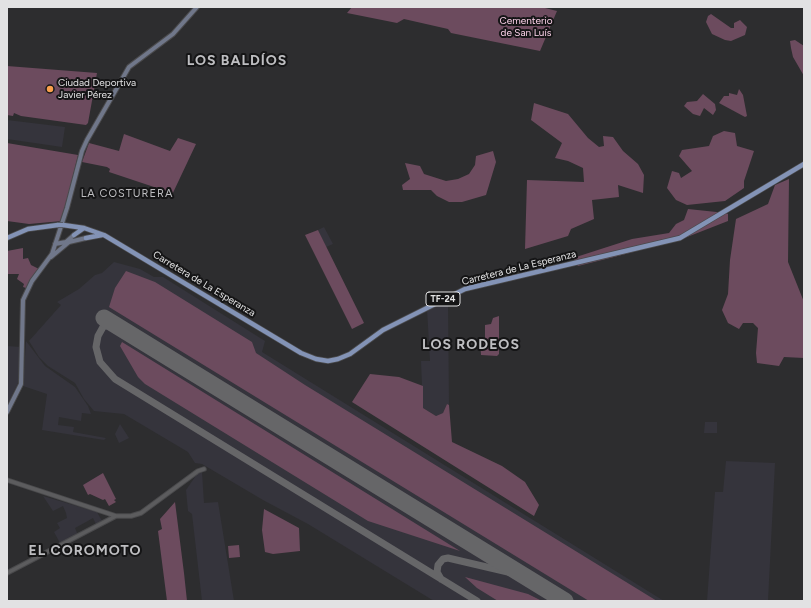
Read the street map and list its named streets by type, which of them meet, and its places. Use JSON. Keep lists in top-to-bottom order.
{
  "streets": {
    "main road": ["Carretera de La Esperanza", "TF-24"]
  },
  "districts": [
    "LOS BALDÍOS",
    "LA COSTURERA",
    "LOS RODEOS",
    "EL COROMOTO"
  ],
  "parks": ["Cementerio de San Luís"],
  "places": ["Ciudad Deportiva Javier Pérez"]
}
